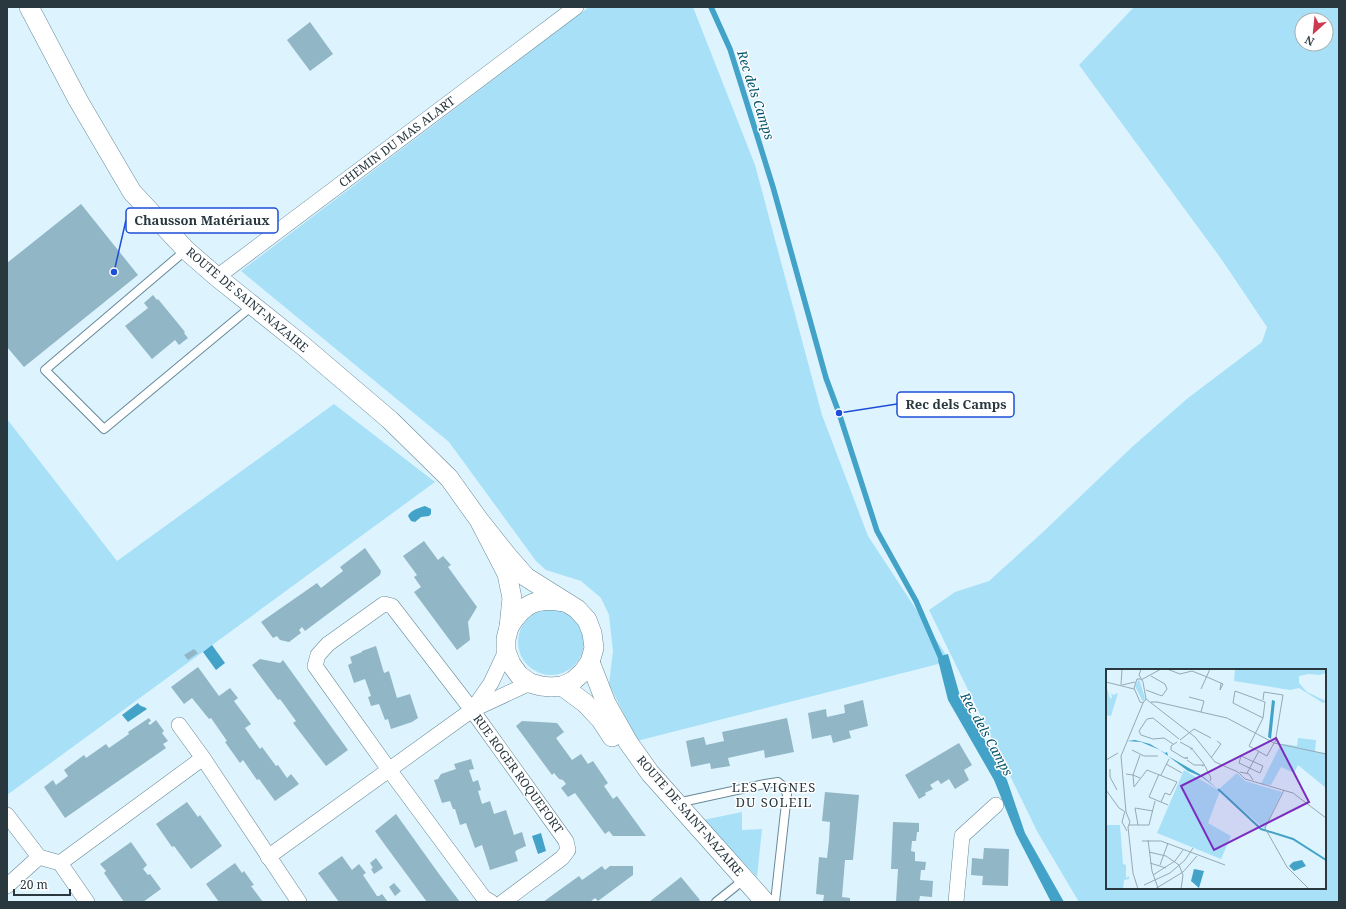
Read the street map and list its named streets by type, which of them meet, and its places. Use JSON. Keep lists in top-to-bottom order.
{
  "streets": {
    "street": ["CHEMIN DU MAS ALART", "ROUTE DE SAINT-NAZAIRE", "RUE ROGER ROQUEFORT"]
  },
  "crossings": [
    ["CHEMIN DU MAS ALART", "ROUTE DE SAINT-NAZAIRE"],
    ["ROUTE DE SAINT-NAZAIRE", "RUE ROGER ROQUEFORT"]
  ],
  "districts": ["LES VIGNES DU SOLEIL"],
  "water": ["Rec dels Camps"],
  "places": ["Chausson Matériaux", "Rec dels Camps"],
  "scale_bar": "20 m",
  "north": "bottom left"
}
